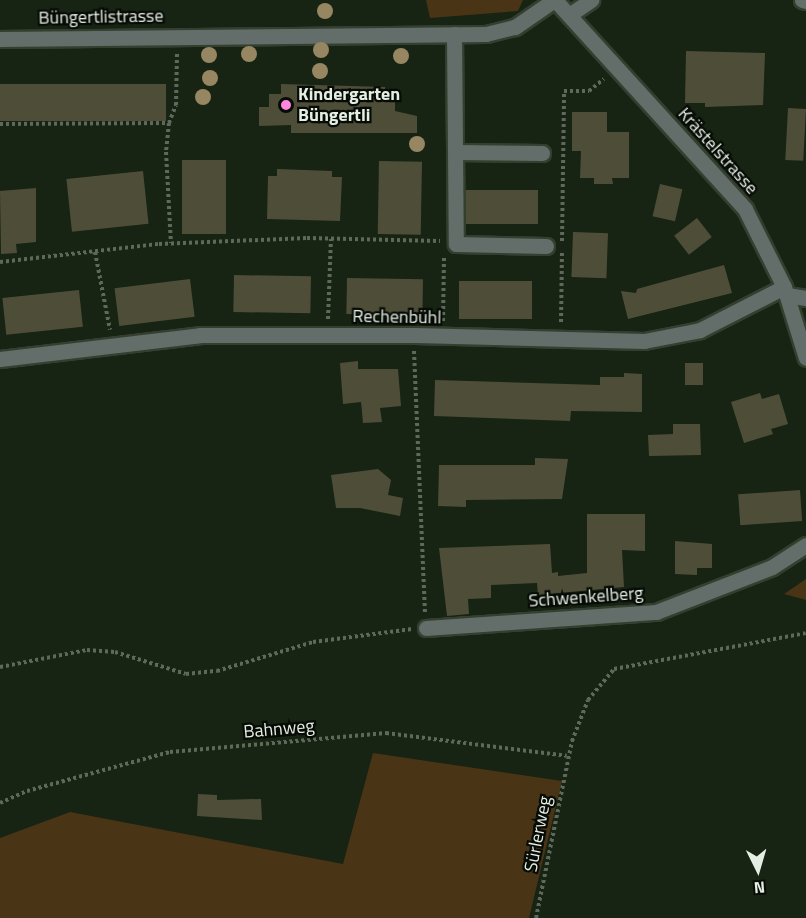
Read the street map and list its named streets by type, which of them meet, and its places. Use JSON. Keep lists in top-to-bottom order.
{
  "streets": {
    "street": [
      "Büngertlistrasse",
      "Krästelstrasse",
      "Rechenbühl",
      "Schwenkelberg"
    ],
    "path": ["Bahnweg", "Sürlerweg"]
  },
  "crossings": [
    ["Büngertlistrasse", "Krästelstrasse"],
    ["Krästelstrasse", "Rechenbühl"],
    ["Bahnweg", "Sürlerweg"]
  ],
  "places": ["Kindergarten Büngertli"],
  "north": "bottom"
}
